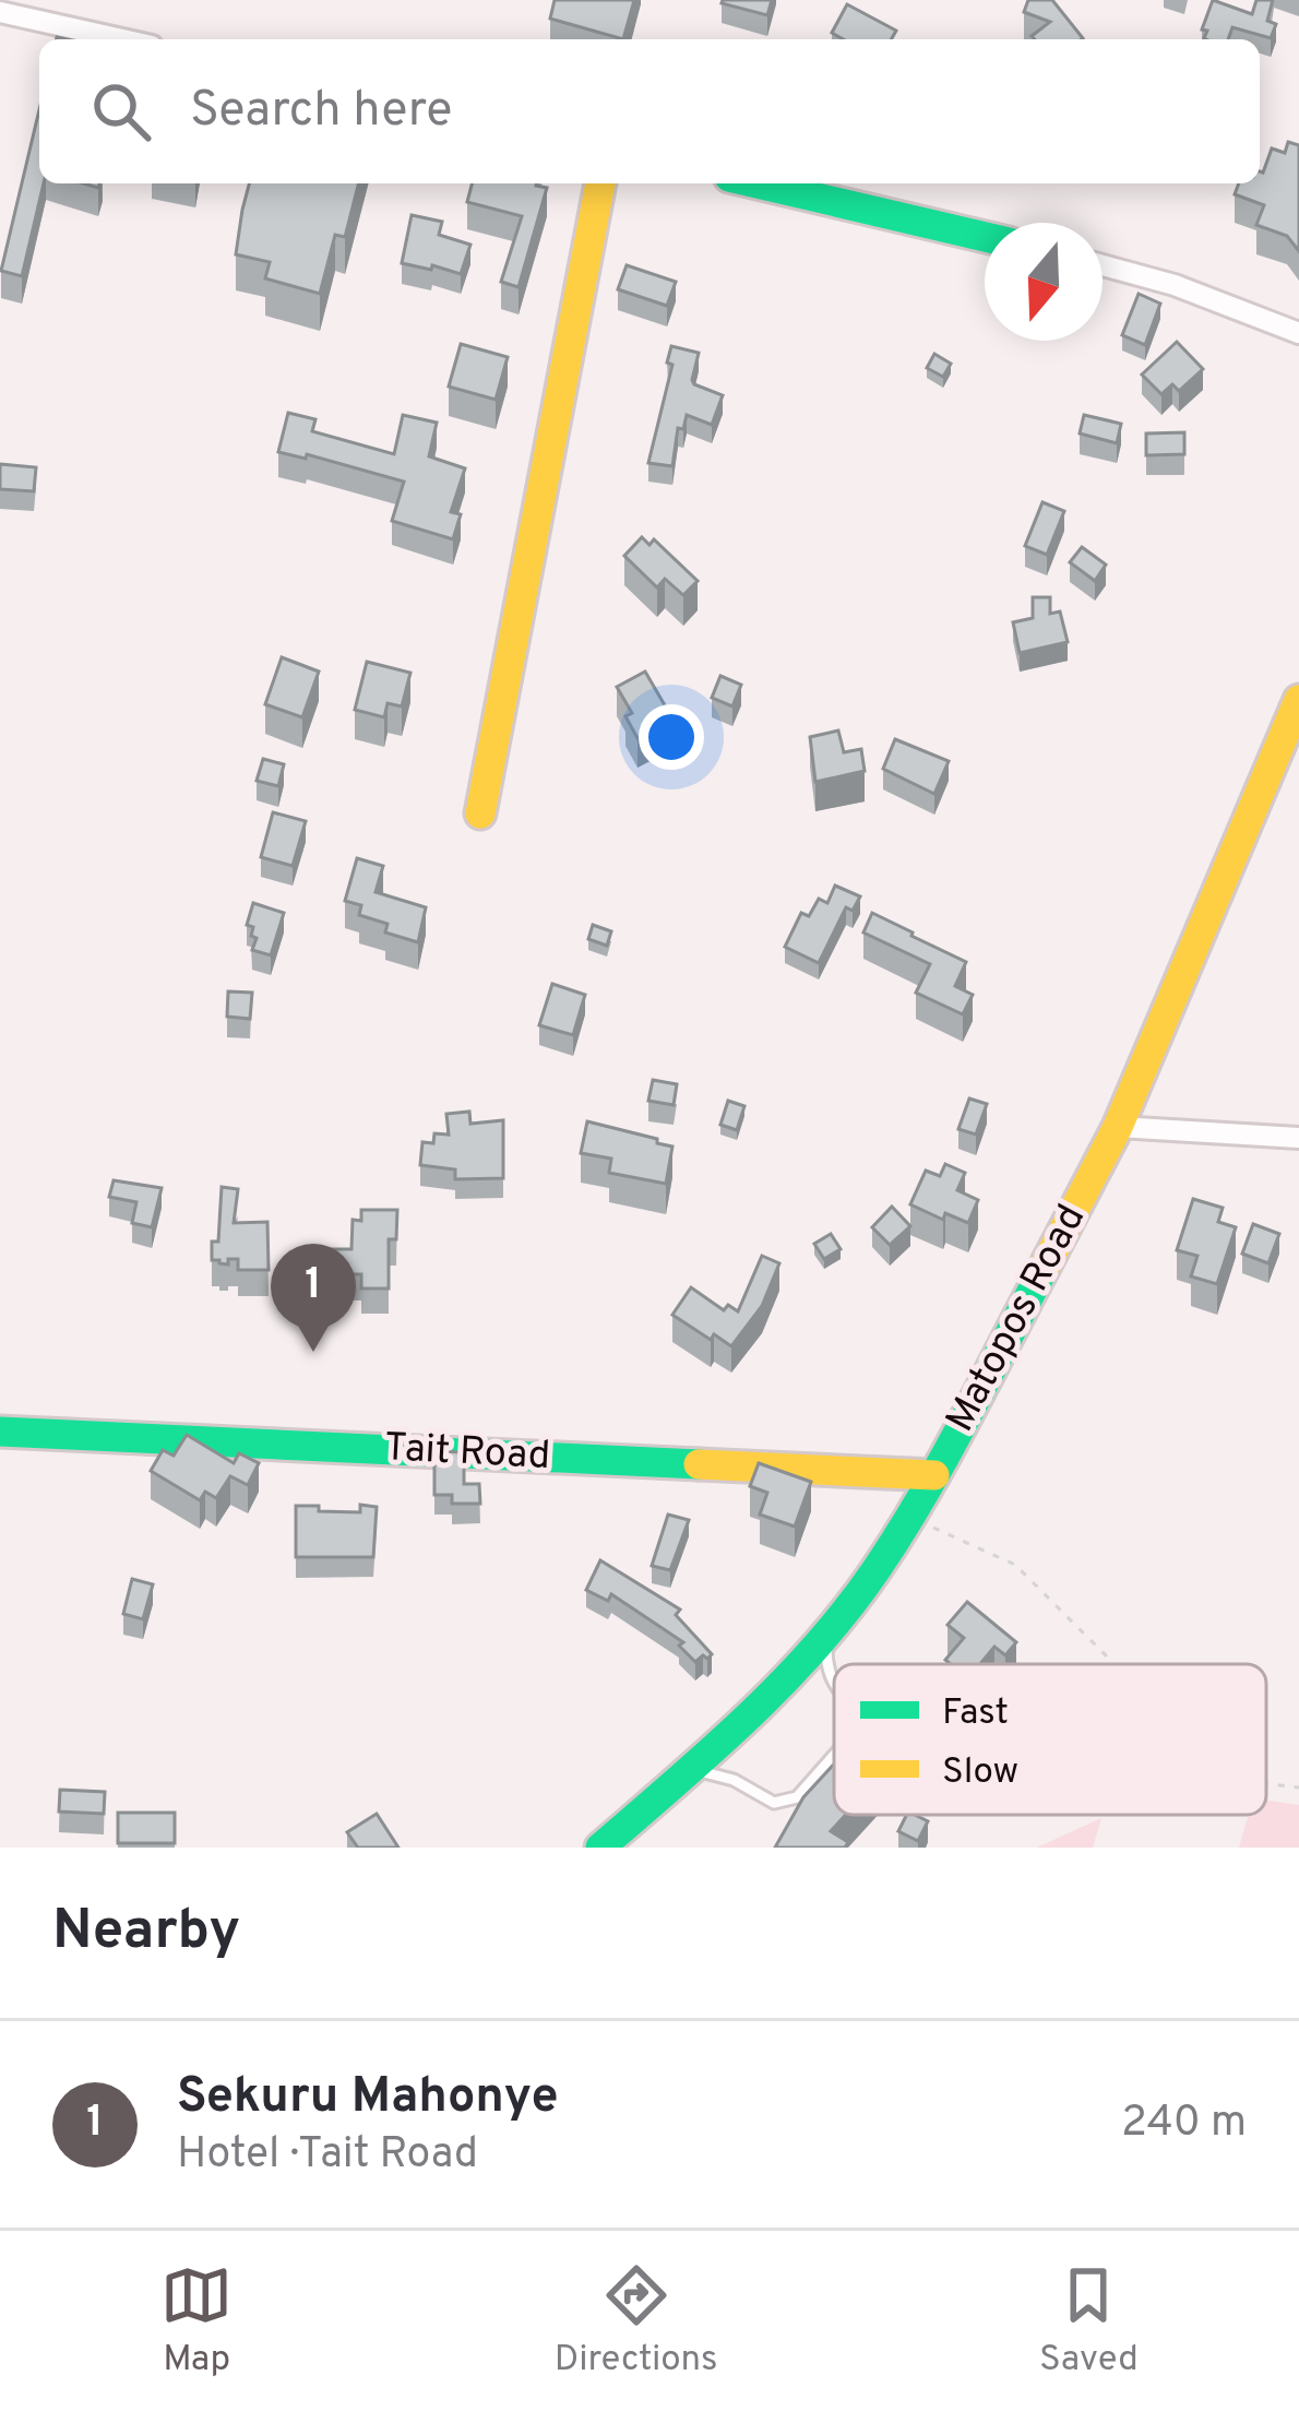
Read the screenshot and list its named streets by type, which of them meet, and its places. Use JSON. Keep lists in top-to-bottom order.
{
  "streets": {
    "street": ["Matopos Road", "Tait Road"]
  },
  "crossings": [
    ["Matopos Road", "Tait Road"]
  ],
  "legend": ["Fast", "Slow"],
  "north": "bottom",
  "page": {
    "search": "Search here",
    "pins": "1",
    "heading": "Nearby",
    "list": [
      {
        "mark": "1",
        "name": "Sekuru Mahonye",
        "note": "Hotel · Tait Road",
        "value": "240 m"
      }
    ],
    "nav": ["Map", "Directions", "Saved"]
  }
}
